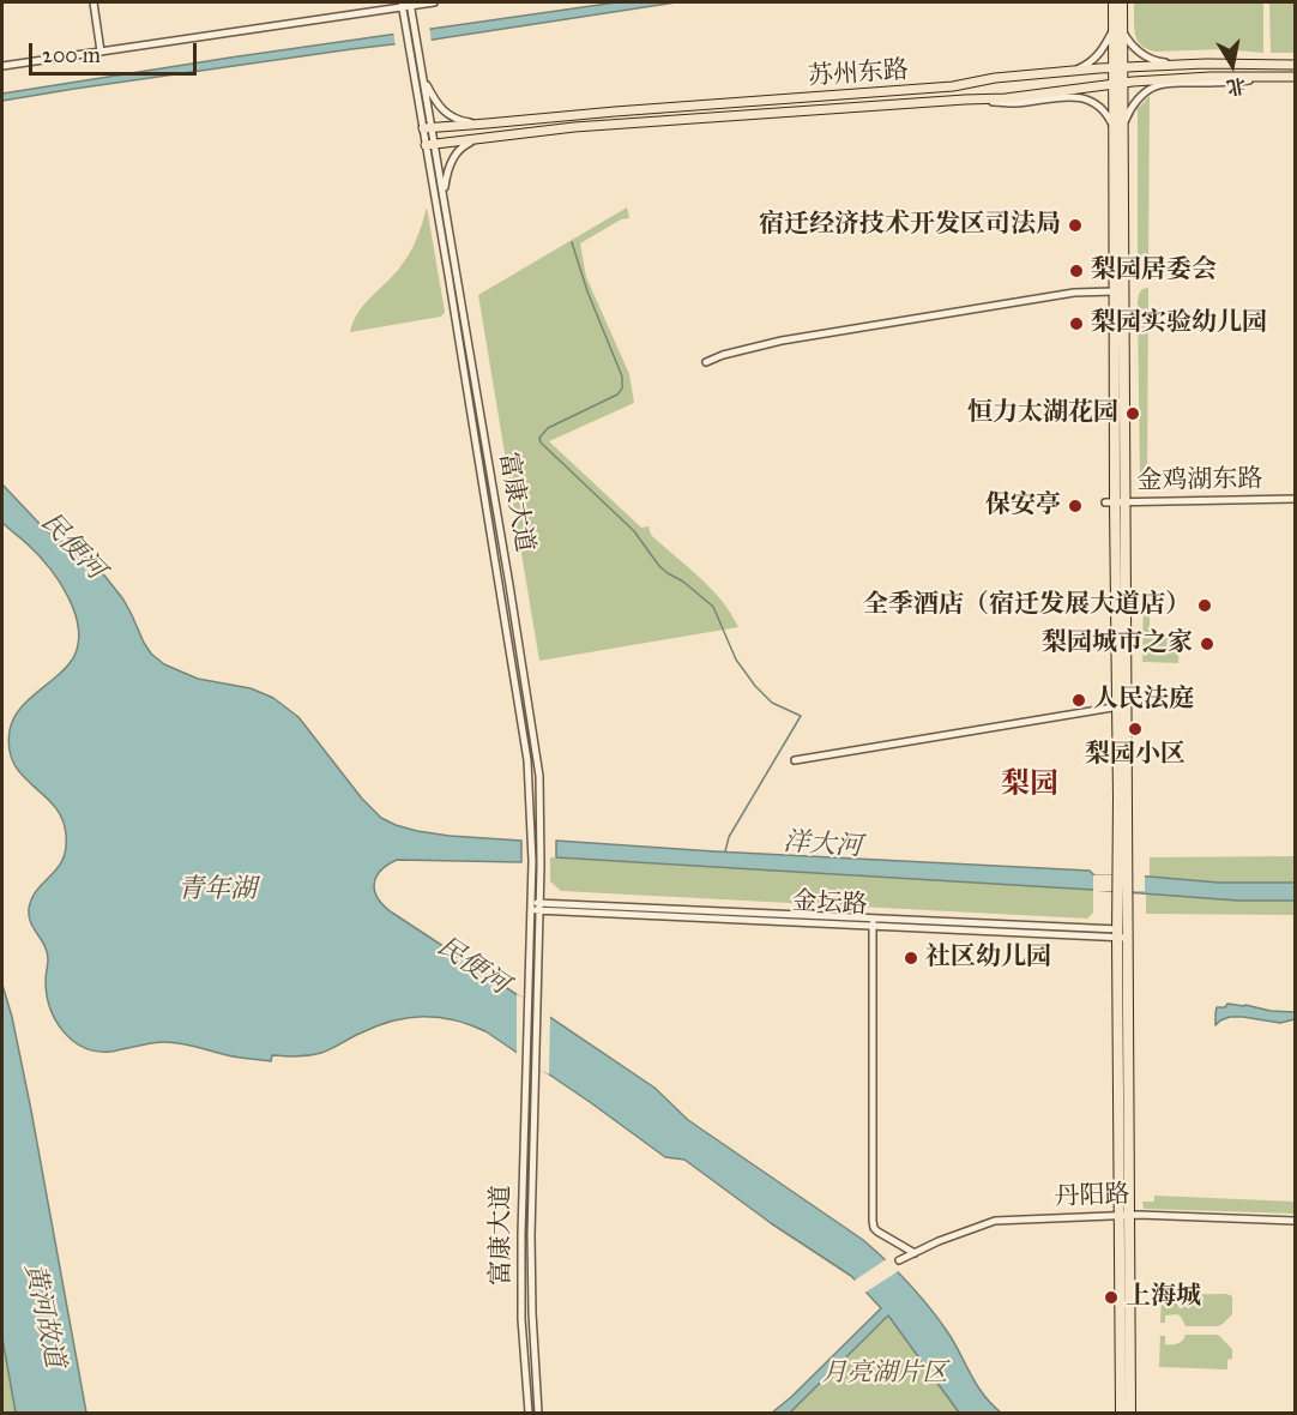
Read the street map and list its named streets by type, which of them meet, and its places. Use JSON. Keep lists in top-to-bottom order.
{
  "streets": {
    "main road": ["苏州东路"],
    "street": [
      "金鸡湖东路",
      "富康大道",
      "金坛路",
      "丹阳路"
    ]
  },
  "crossings": [
    ["苏州东路", "富康大道"],
    ["富康大道", "金坛路"]
  ],
  "districts": ["梨园"],
  "water": [
    "民便河",
    "洋大河",
    "青年湖",
    "黄河故道"
  ],
  "parks": ["月亮湖片区"],
  "places": [
    "宿迁经济技术开发区司法局",
    "梨园居委会",
    "梨园实验幼儿园",
    "恒力太湖花园",
    "保安亭",
    "全季酒店（宿迁发展大道店）",
    "梨园城市之家",
    "人民法庭",
    "梨园小区",
    "社区幼儿园",
    "上海城"
  ],
  "scale_bar": "200 m",
  "north": "bottom"
}
